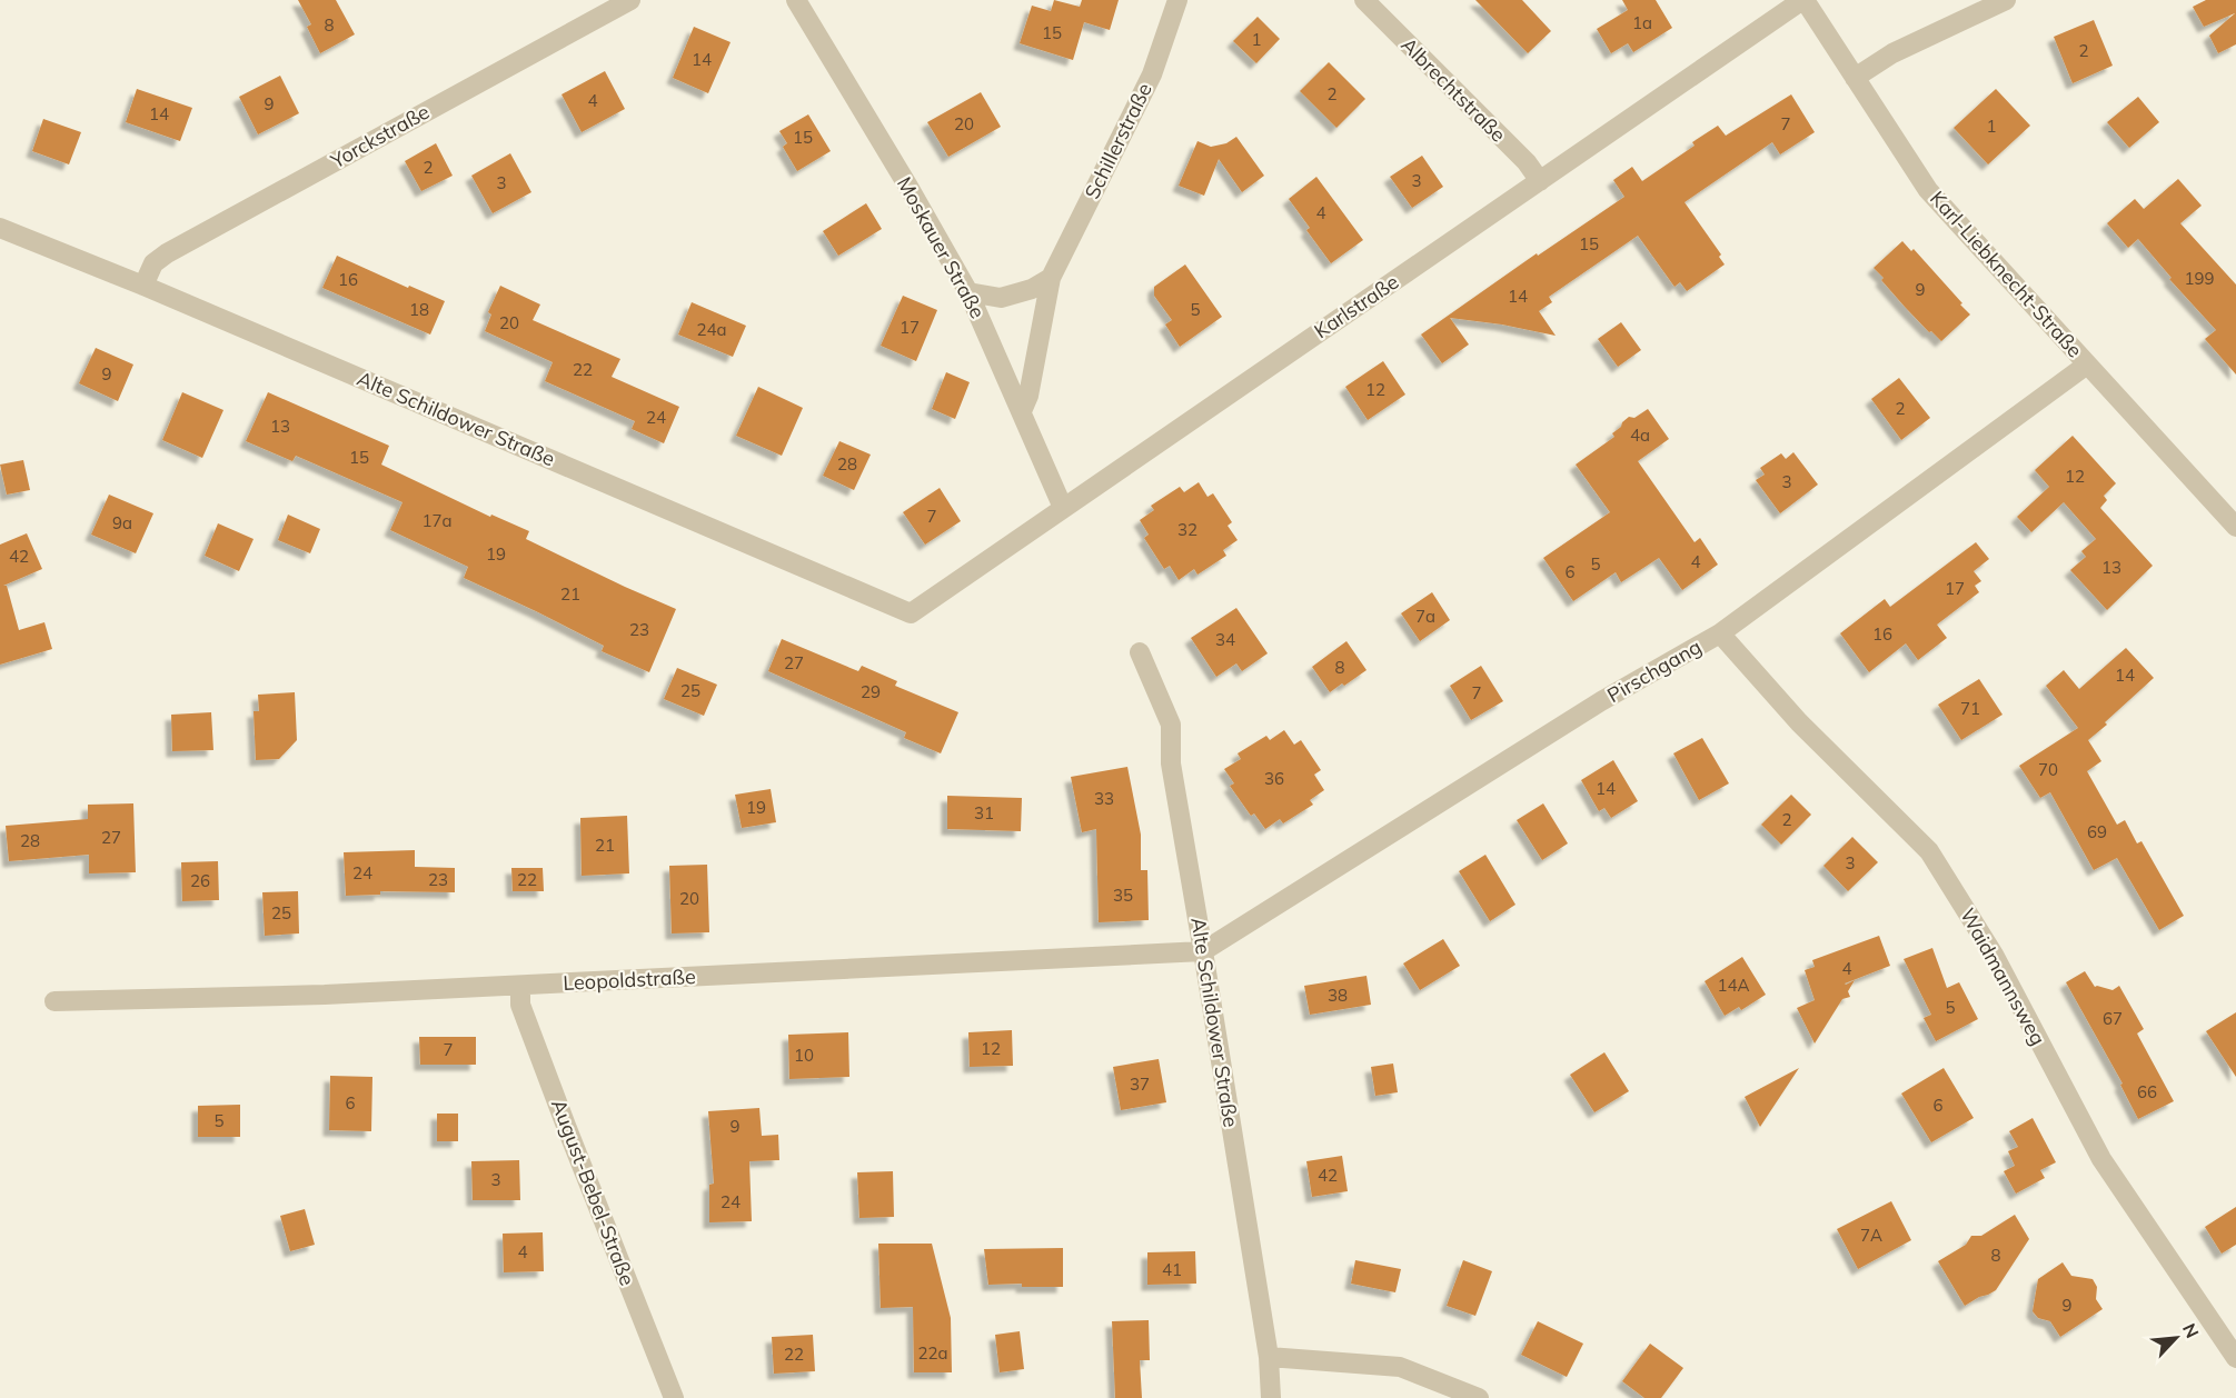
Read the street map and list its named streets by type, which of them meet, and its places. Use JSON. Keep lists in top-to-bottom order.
{
  "streets": {
    "street": [
      "Albrechtstraße",
      "Yorckstraße",
      "Schillerstraße",
      "Moskauer Straße",
      "Karl-Liebknecht-Straße",
      "Karlstraße",
      "Alte Schildower Straße",
      "Pirschgang",
      "Waidmannsweg",
      "Leopoldstraße",
      "August-Bebel-Straße"
    ]
  },
  "crossings": [
    ["Albrechtstraße", "Karlstraße"],
    ["Yorckstraße", "Alte Schildower Straße"],
    ["Schillerstraße", "Moskauer Straße"],
    ["Moskauer Straße", "Karlstraße"],
    ["Karl-Liebknecht-Straße", "Karlstraße"],
    ["Karl-Liebknecht-Straße", "Pirschgang"],
    ["Karlstraße", "Alte Schildower Straße"],
    ["Alte Schildower Straße", "Pirschgang"],
    ["Alte Schildower Straße", "Leopoldstraße"],
    ["Pirschgang", "Waidmannsweg"],
    ["Pirschgang", "Leopoldstraße"],
    ["Leopoldstraße", "August-Bebel-Straße"]
  ],
  "house_numbers": [
    "1a",
    "8",
    "15",
    "1",
    "2",
    "14",
    "2",
    "4",
    "9",
    "14",
    "20",
    "7",
    "1",
    "15",
    "2",
    "3",
    "3",
    "4",
    "15",
    "199",
    "16",
    "9",
    "14",
    "18",
    "5",
    "20",
    "17",
    "24a",
    "22",
    "9",
    "12",
    "2",
    "24",
    "13",
    "4a",
    "15",
    "28",
    "12",
    "3",
    "7",
    "17a",
    "9a",
    "32",
    "19",
    "42",
    "4",
    "5",
    "13",
    "6",
    "17",
    "21",
    "7a",
    "23",
    "16",
    "34",
    "27",
    "8",
    "14",
    "25",
    "29",
    "7",
    "71",
    "70",
    "36",
    "14",
    "33",
    "19",
    "31",
    "2",
    "69",
    "27",
    "28",
    "21",
    "3",
    "24",
    "23",
    "22",
    "26",
    "35",
    "20",
    "25",
    "4",
    "14A",
    "38",
    "5",
    "67",
    "12",
    "7",
    "10",
    "37",
    "66",
    "6",
    "6",
    "5",
    "9",
    "42",
    "3",
    "24",
    "7A",
    "4",
    "8",
    "41",
    "9",
    "22a",
    "22"
  ],
  "north": "top right"
}
